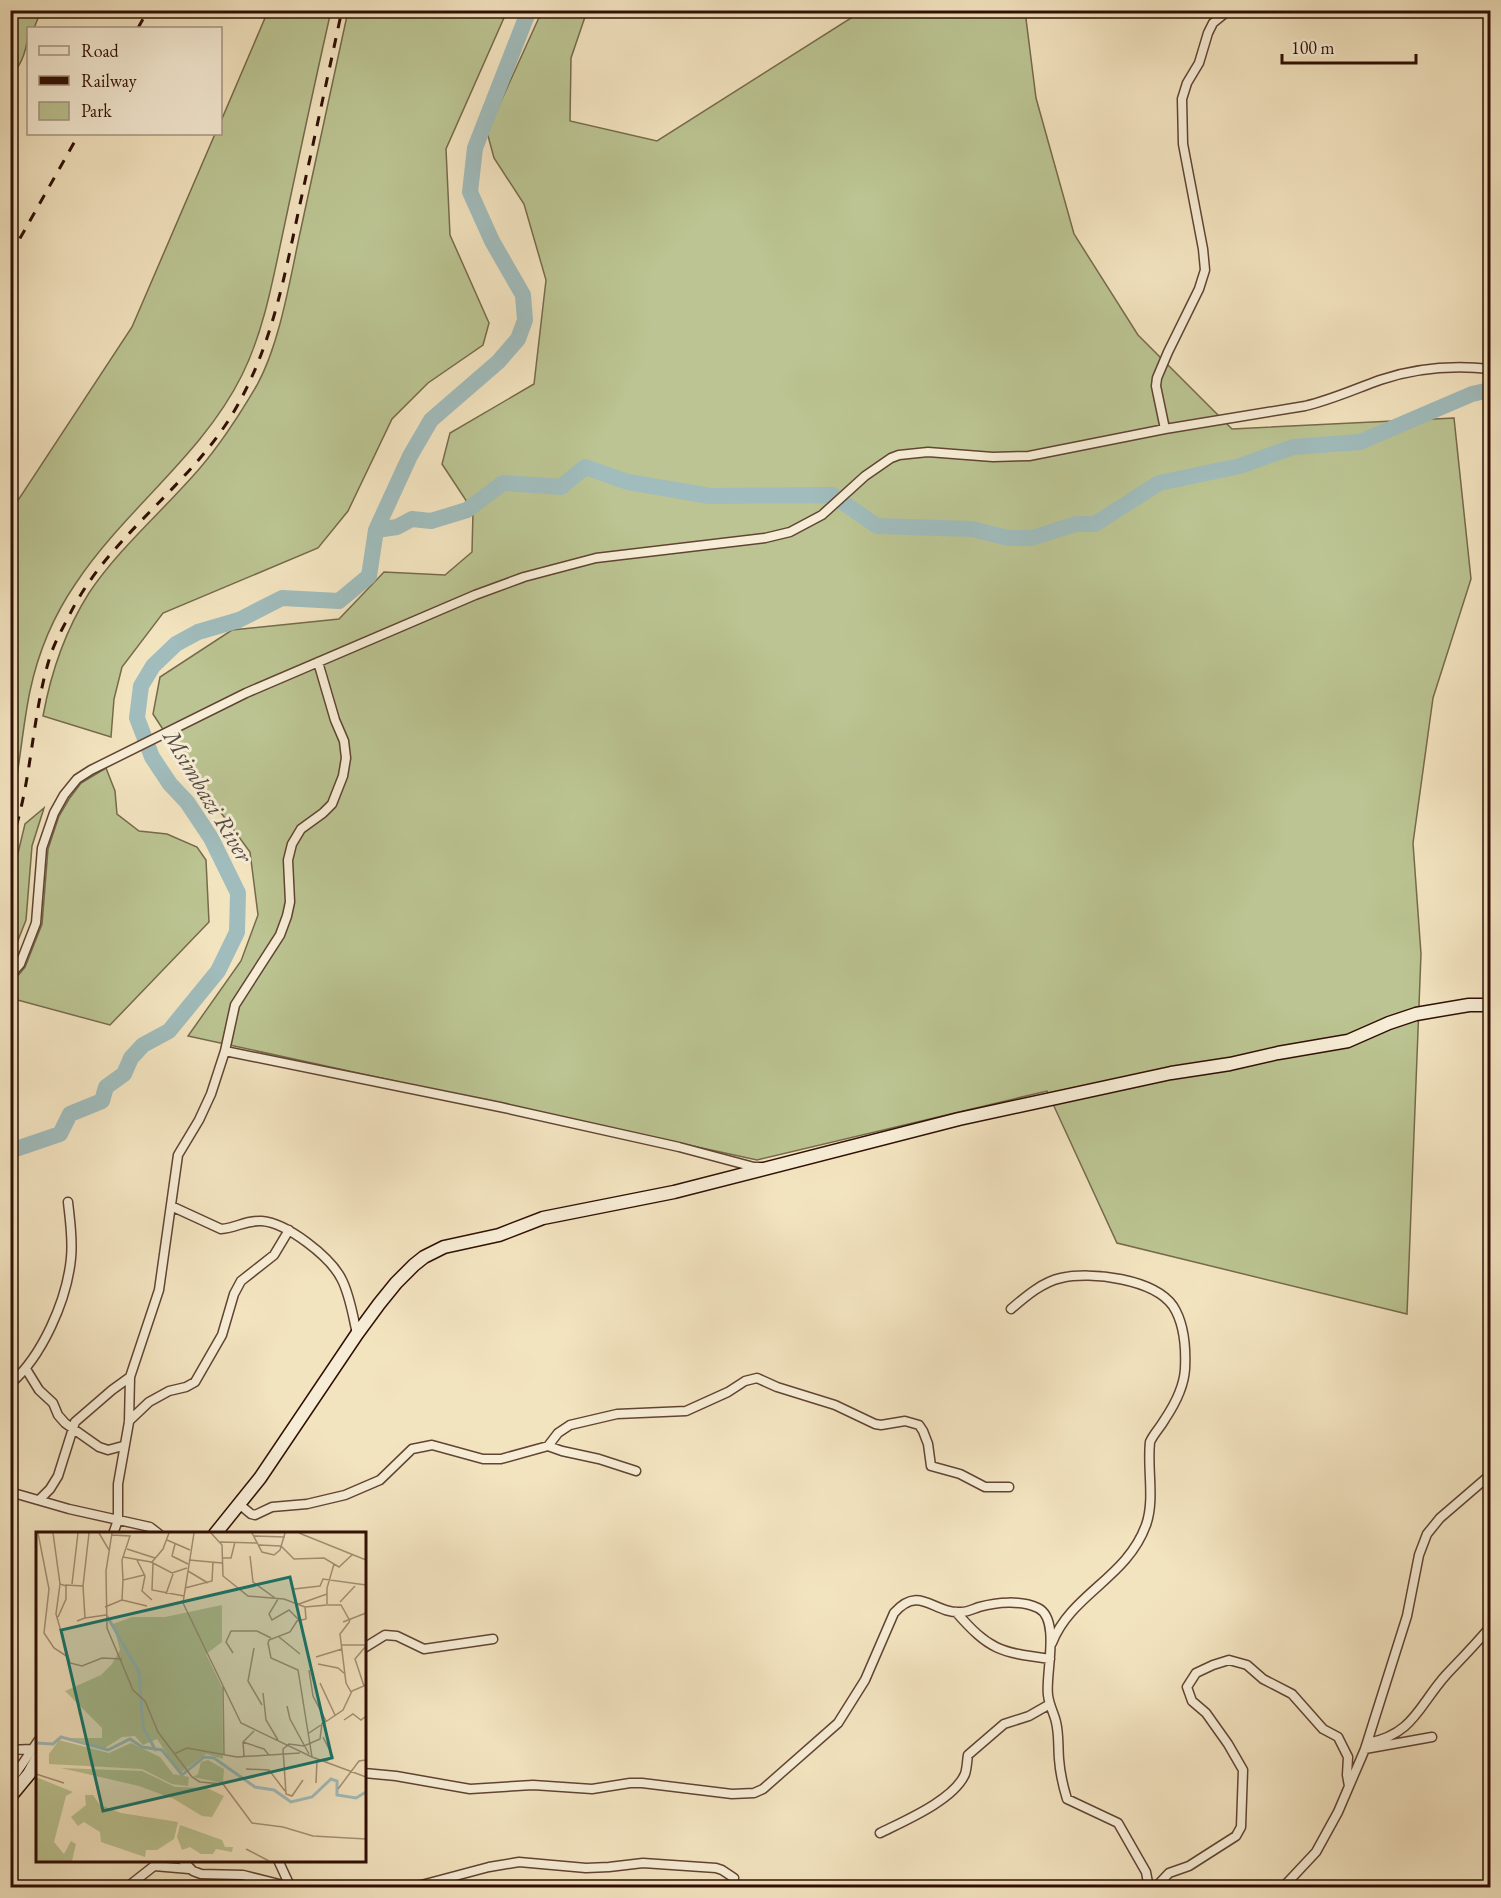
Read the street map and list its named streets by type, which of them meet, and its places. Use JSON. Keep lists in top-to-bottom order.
{
  "water": ["Msimbazi River"],
  "legend": ["Road", "Railway", "Park"],
  "scale_bar": "100 m"
}
